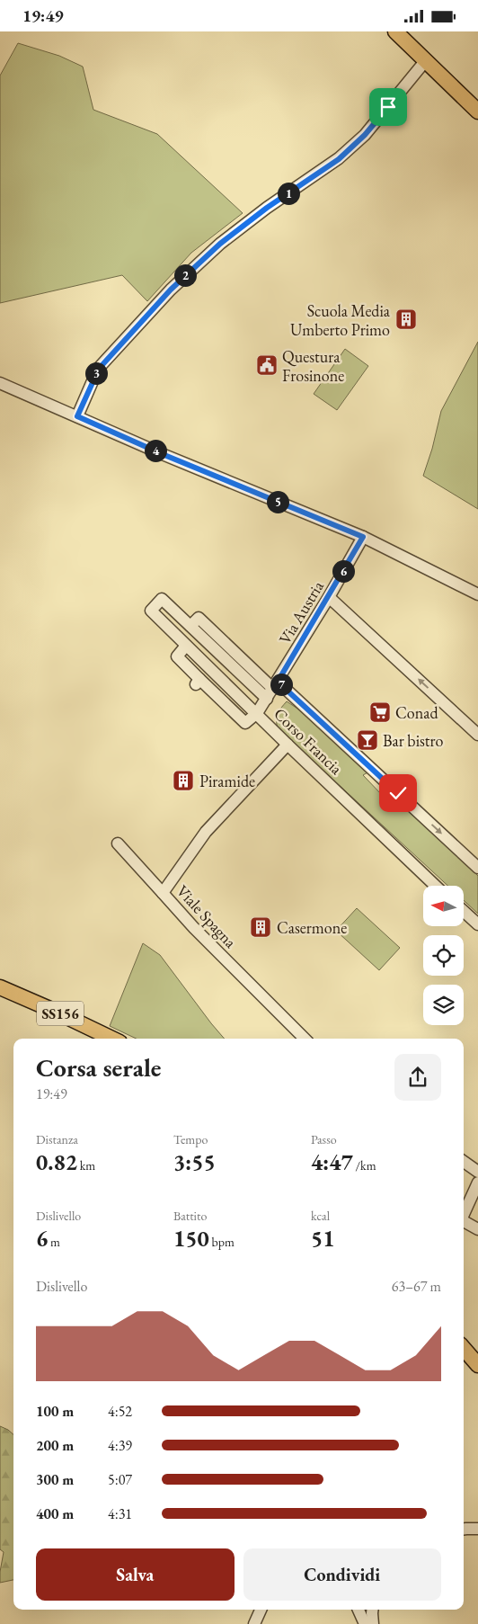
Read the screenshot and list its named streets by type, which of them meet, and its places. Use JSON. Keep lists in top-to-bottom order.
{
  "streets": {
    "main road": ["SS156"],
    "street": ["Via Austria", "Corso Francia", "Viale Spagna"]
  },
  "crossings": [
    ["Via Austria", "Corso Francia"],
    ["Corso Francia", "Viale Spagna"]
  ],
  "places": {
    "building": ["Scuola Media Umberto Primo", "Piramide", "Casermone"],
    "public building": ["Questura Frosinone"],
    "supermarket": ["Conad"],
    "bar": ["Bar bistro"]
  },
  "north": "left",
  "page": {
    "status": "19:49",
    "pins": [
      "1",
      "2",
      "3",
      "4",
      "5",
      "6",
      "7"
    ],
    "heading": ["Corsa serale", "19:49"],
    "stats": [
      ["Distanza", "0.82 km"],
      ["Tempo", "3:55"],
      ["Passo", "4:47 /km"],
      ["Dislivello", "6 m"],
      ["Battito", "150 bpm"],
      ["kcal", "51"]
    ],
    "chart": ["Dislivello", "63–67 m"],
    "list": [
      {
        "name": "100 m",
        "note": "4:52"
      },
      {
        "name": "200 m",
        "note": "4:39"
      },
      {
        "name": "300 m",
        "note": "5:07"
      },
      {
        "name": "400 m",
        "note": "4:31"
      }
    ],
    "buttons": ["Salva", "Condividi"]
  }
}
